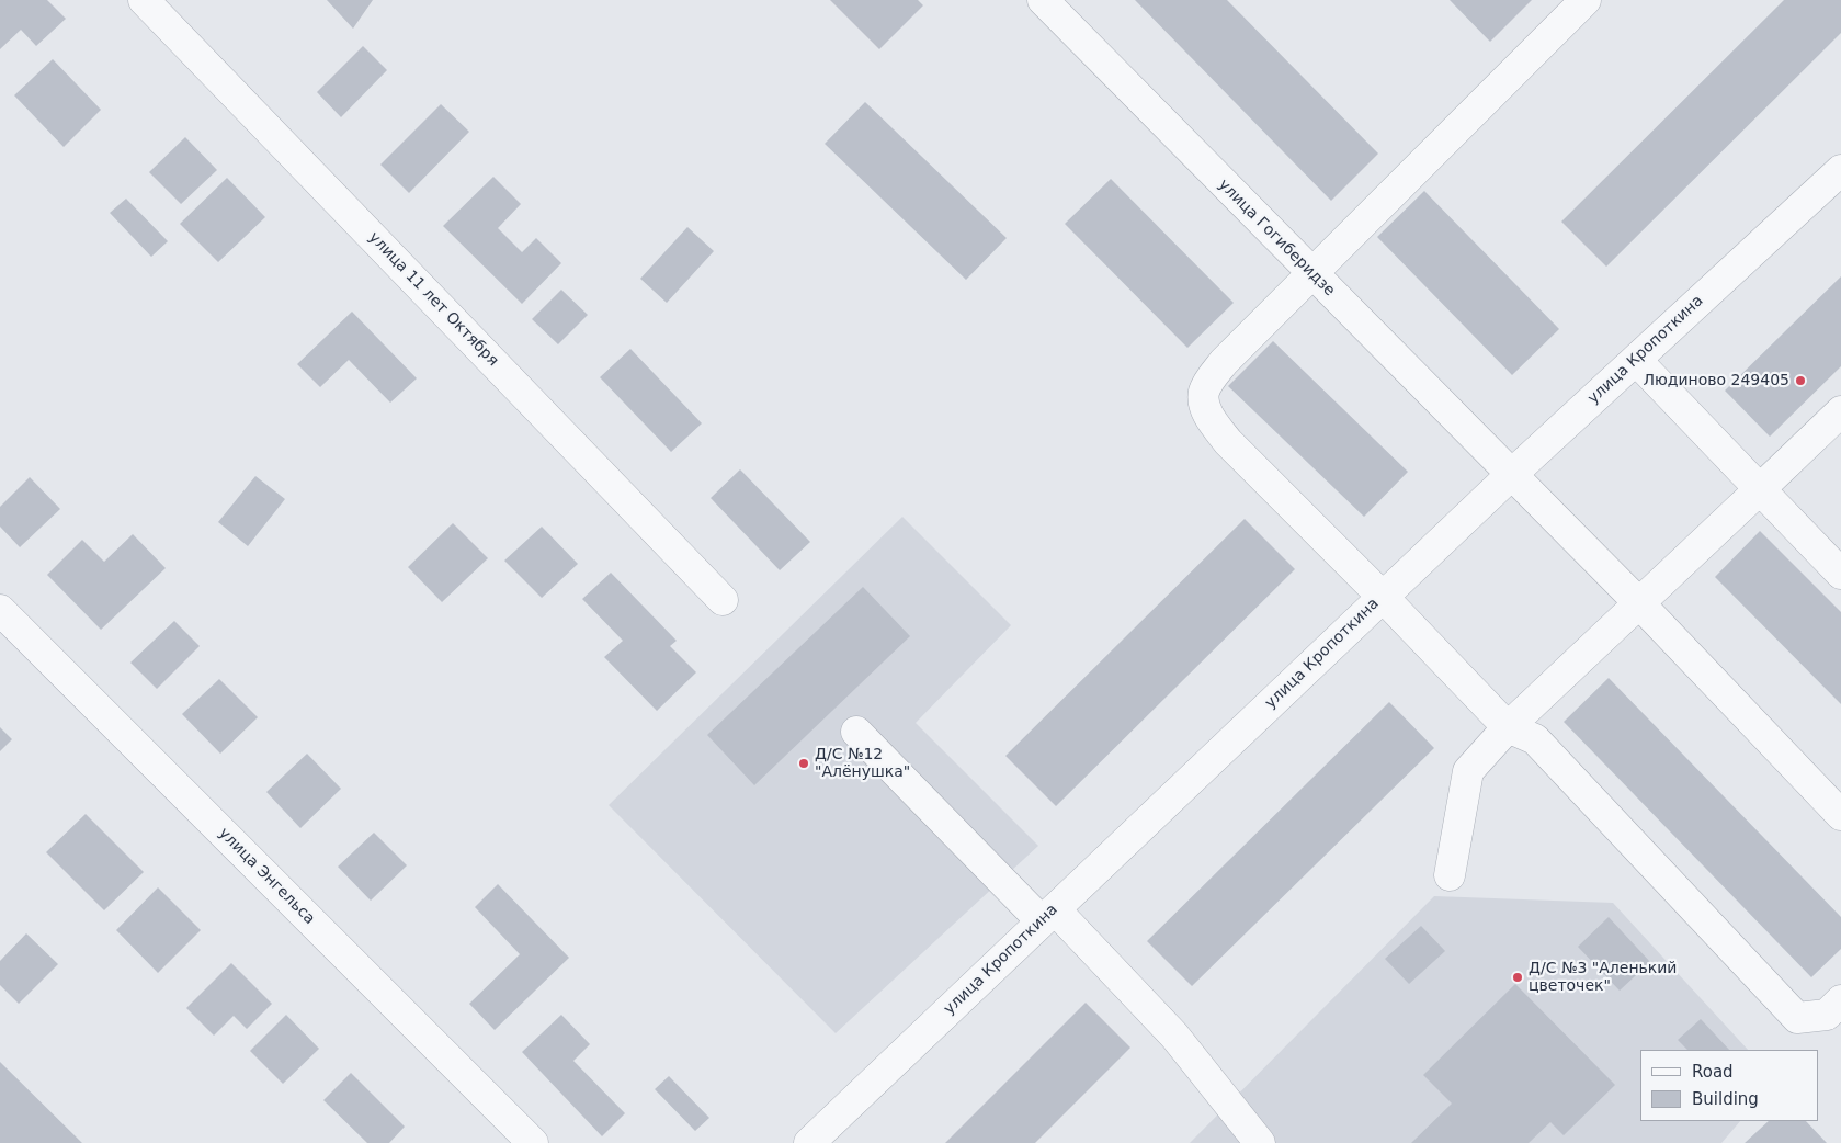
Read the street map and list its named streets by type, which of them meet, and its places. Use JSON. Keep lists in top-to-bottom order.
{
  "streets": {
    "street": [
      "улица Гогиберидзе",
      "улица 11 лет Октября",
      "улица Кропоткина",
      "улица Энгельса"
    ]
  },
  "crossings": [
    ["улица Гогиберидзе", "улица Кропоткина"]
  ],
  "places": ["Людиново 249405", "Д/С №12 \"Алёнушка\"", "Д/С №3 \"Аленький цветочек\""],
  "legend": ["Road", "Building"]
}
